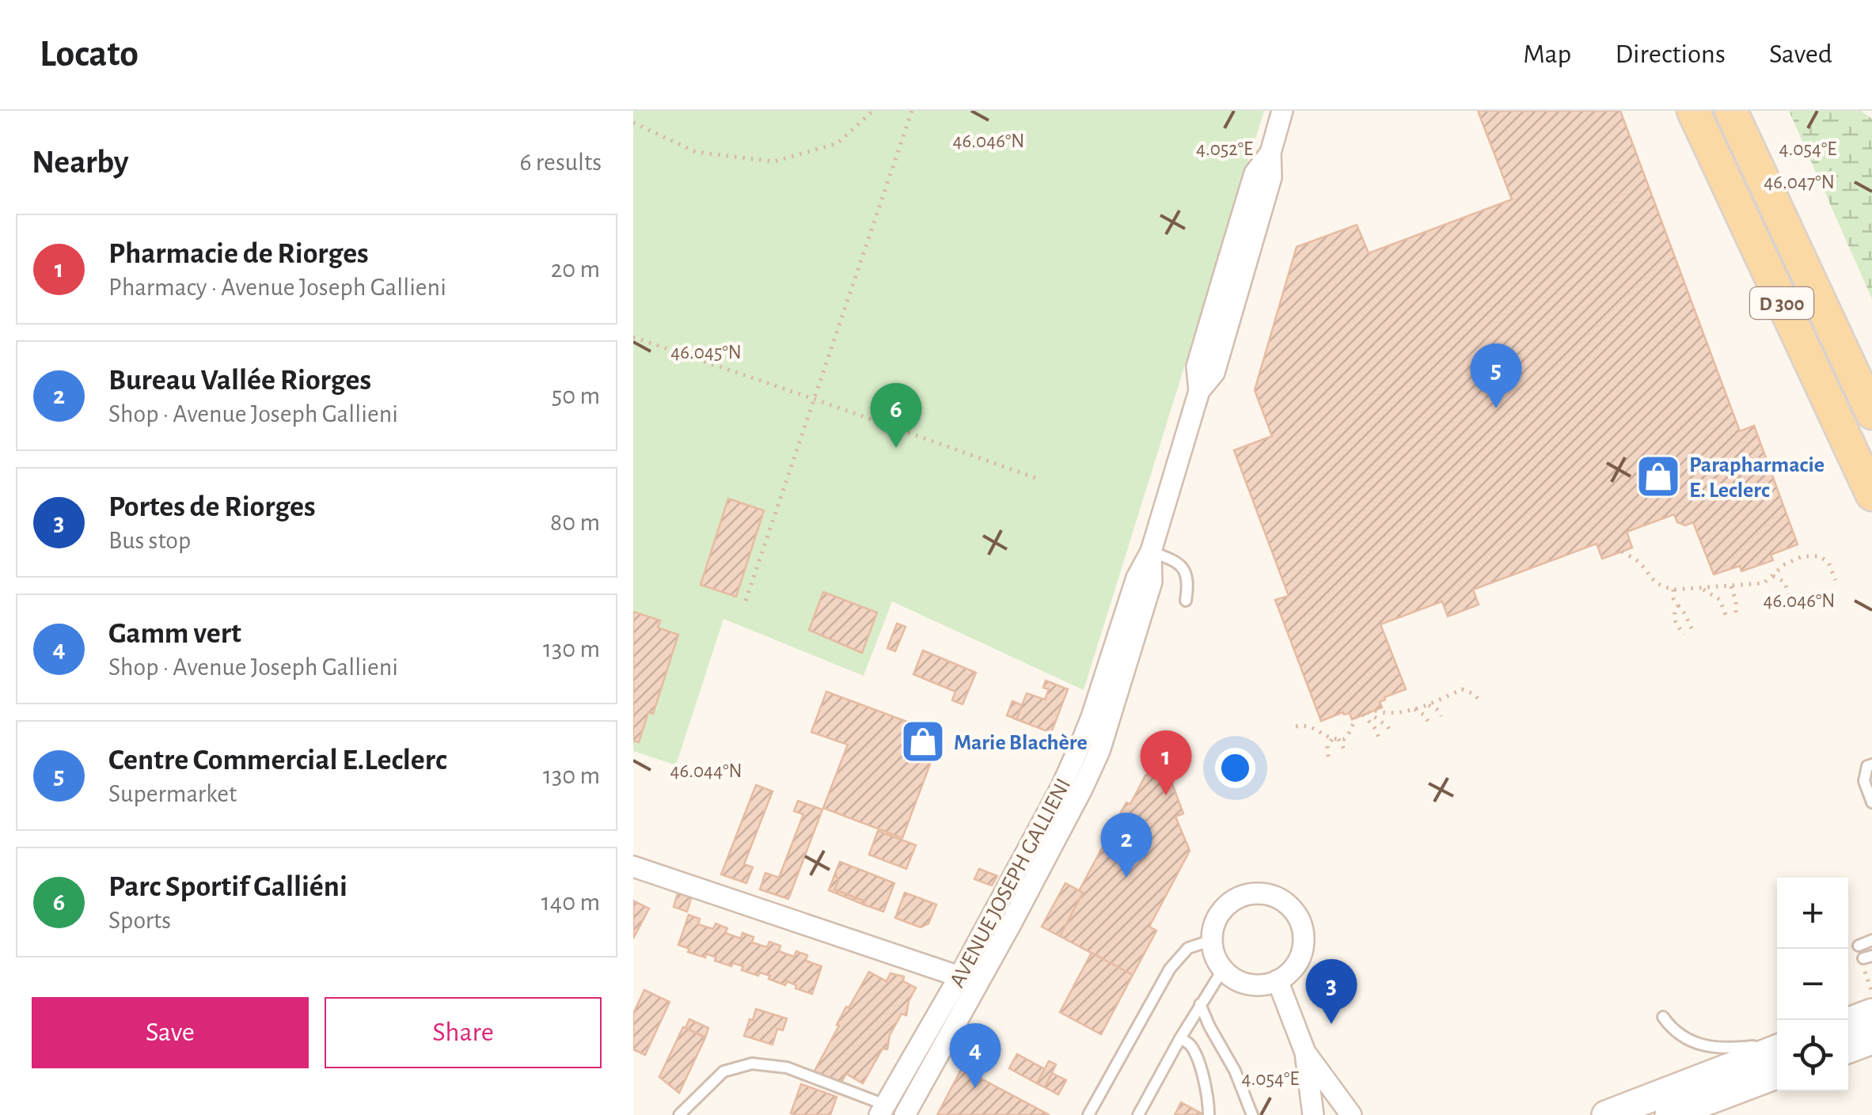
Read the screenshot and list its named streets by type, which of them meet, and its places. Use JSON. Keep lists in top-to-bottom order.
{
  "streets": {
    "main road": ["D 300"],
    "street": ["AVENUE JOSEPH GALLIENI"]
  },
  "places": {
    "shop": ["Parapharmacie E. Leclerc", "Marie Blachère"]
  },
  "page": {
    "header": "Locato",
    "nav": ["Map", "Directions", "Saved"],
    "heading": ["Nearby", "6 results"],
    "list": [
      {
        "mark": "1",
        "name": "Pharmacie de Riorges",
        "note": "Pharmacy · Avenue Joseph Gallieni",
        "value": "20 m"
      },
      {
        "mark": "2",
        "name": "Bureau Vallée Riorges",
        "note": "Shop · Avenue Joseph Gallieni",
        "value": "50 m"
      },
      {
        "mark": "3",
        "name": "Portes de Riorges",
        "note": "Bus stop",
        "value": "80 m"
      },
      {
        "mark": "4",
        "name": "Gamm vert",
        "note": "Shop · Avenue Joseph Gallieni",
        "value": "130 m"
      },
      {
        "mark": "5",
        "name": "Centre Commercial E.Leclerc",
        "note": "Supermarket",
        "value": "130 m"
      },
      {
        "mark": "6",
        "name": "Parc Sportif Galliéni",
        "note": "Sports",
        "value": "140 m"
      }
    ],
    "pins": [
      "5",
      "6",
      "1",
      "2",
      "3",
      "4"
    ],
    "map_buttons": ["+", "−"],
    "buttons": ["Save", "Share"]
  },
  "coordinates": [
    "46.046°N",
    "4.052°E",
    "4.054°E",
    "46.047°N",
    "46.045°N",
    "46.044°N"
  ]
}
